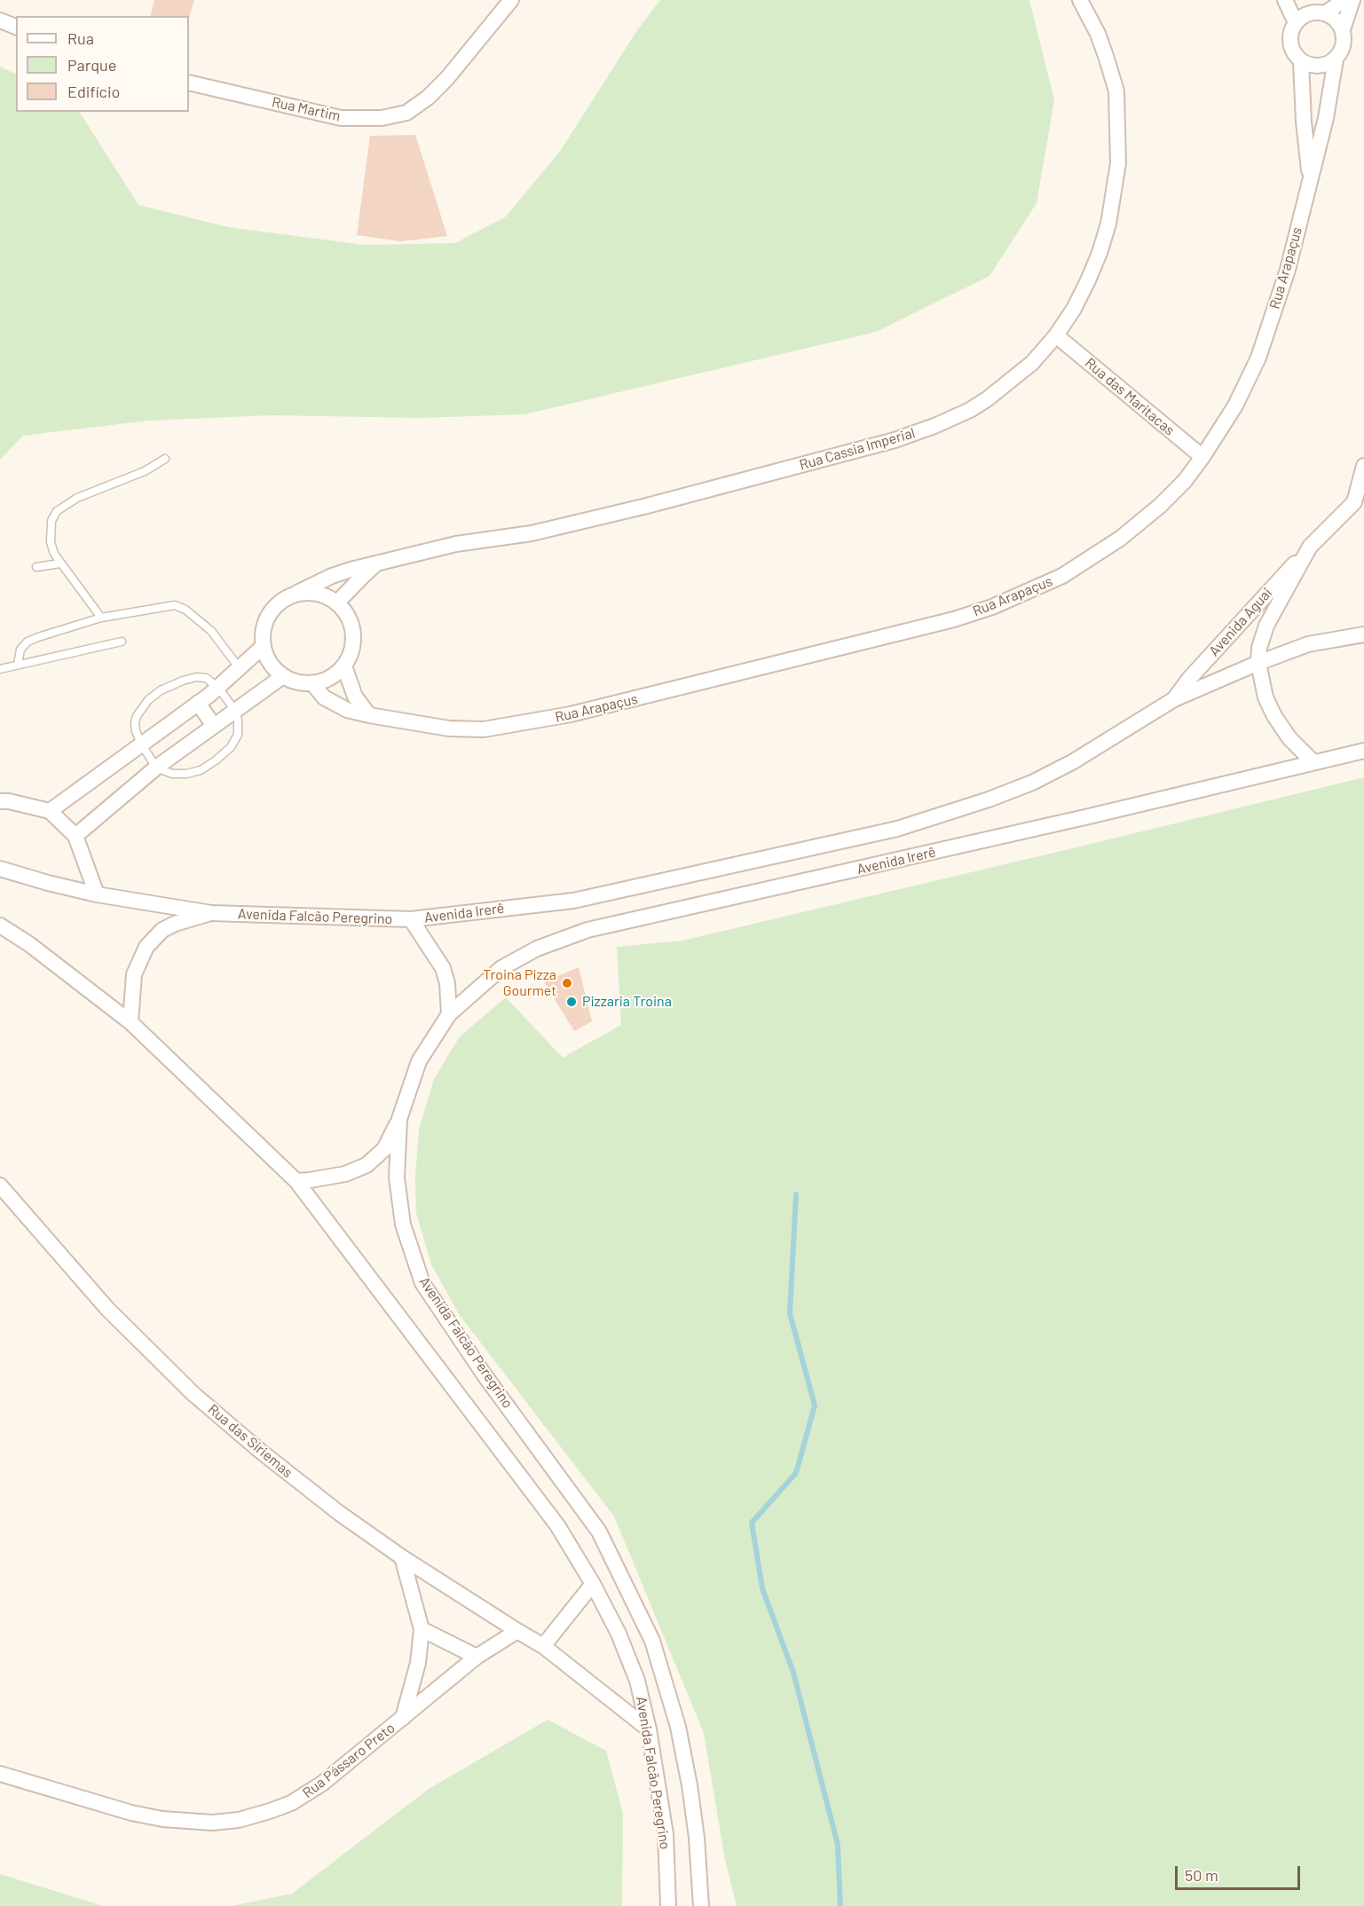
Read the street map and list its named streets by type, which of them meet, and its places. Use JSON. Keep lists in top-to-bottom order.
{
  "streets": {
    "street": [
      "Rua Martim",
      "Rua Arapaçus",
      "Rua das Maritacas",
      "Rua Cassia Imperial",
      "Avenida Aguai",
      "Avenida Irerê",
      "Avenida Falcão Peregrino",
      "Rua das Siriemas",
      "Rua Pássaro Preto"
    ]
  },
  "crossings": [
    ["Rua Arapaçus", "Rua das Maritacas"],
    ["Rua Arapaçus", "Rua Cassia Imperial"],
    ["Rua das Maritacas", "Rua Cassia Imperial"],
    ["Avenida Aguai", "Avenida Irerê"],
    ["Avenida Irerê", "Avenida Falcão Peregrino"],
    ["Avenida Falcão Peregrino", "Rua das Siriemas"],
    ["Rua das Siriemas", "Rua Pássaro Preto"]
  ],
  "places": ["Troina Pizza Gourmet", "Pizzaria Troina"],
  "legend": ["Rua", "Parque", "Edifício"],
  "scale_bar": "50 m"
}
